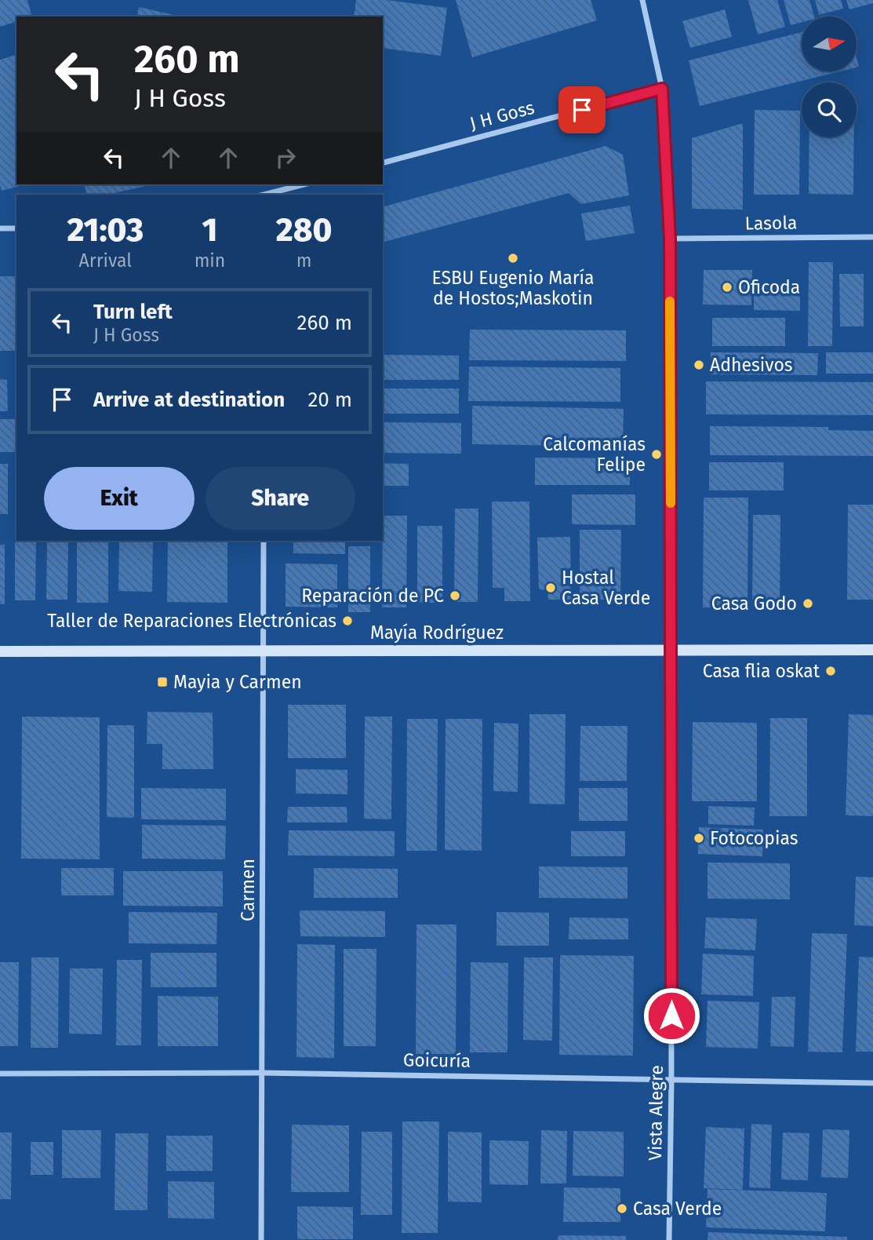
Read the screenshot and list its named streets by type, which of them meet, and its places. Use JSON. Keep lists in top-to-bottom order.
{
  "streets": {
    "main road": ["Mayía Rodríguez"],
    "street": [
      "J H Goss",
      "Lasola",
      "Carmen",
      "Goicuría",
      "Vista Alegre"
    ]
  },
  "crossings": [
    ["J H Goss", "Vista Alegre"],
    ["Lasola", "Vista Alegre"],
    ["Mayía Rodríguez", "Carmen"],
    ["Mayía Rodríguez", "Vista Alegre"],
    ["Carmen", "Goicuría"],
    ["Goicuría", "Vista Alegre"]
  ],
  "places": {
    "other": [
      "ESBU Eugenio María de Hostos;Maskotin",
      "Oficoda",
      "Adhesivos",
      "Calcomanías Felipe",
      "Hostal Casa Verde",
      "Reparación de PC",
      "Casa Godo",
      "Taller de Reparaciones Electrónicas",
      "Casa flia oskat",
      "Fotocopias",
      "Casa Verde"
    ],
    "transit": ["Mayia y Carmen"]
  },
  "north": "right",
  "page": {
    "turn": ["260 m", "J H Goss"],
    "eta": [
      "21:03",
      "Arrival",
      "1",
      "min",
      "280",
      "m"
    ],
    "list": [
      {
        "name": "Turn left",
        "note": "J H Goss",
        "value": "260 m"
      },
      {
        "name": "Arrive at destination",
        "value": "20 m"
      }
    ],
    "buttons": ["Exit", "Share"]
  }
}
